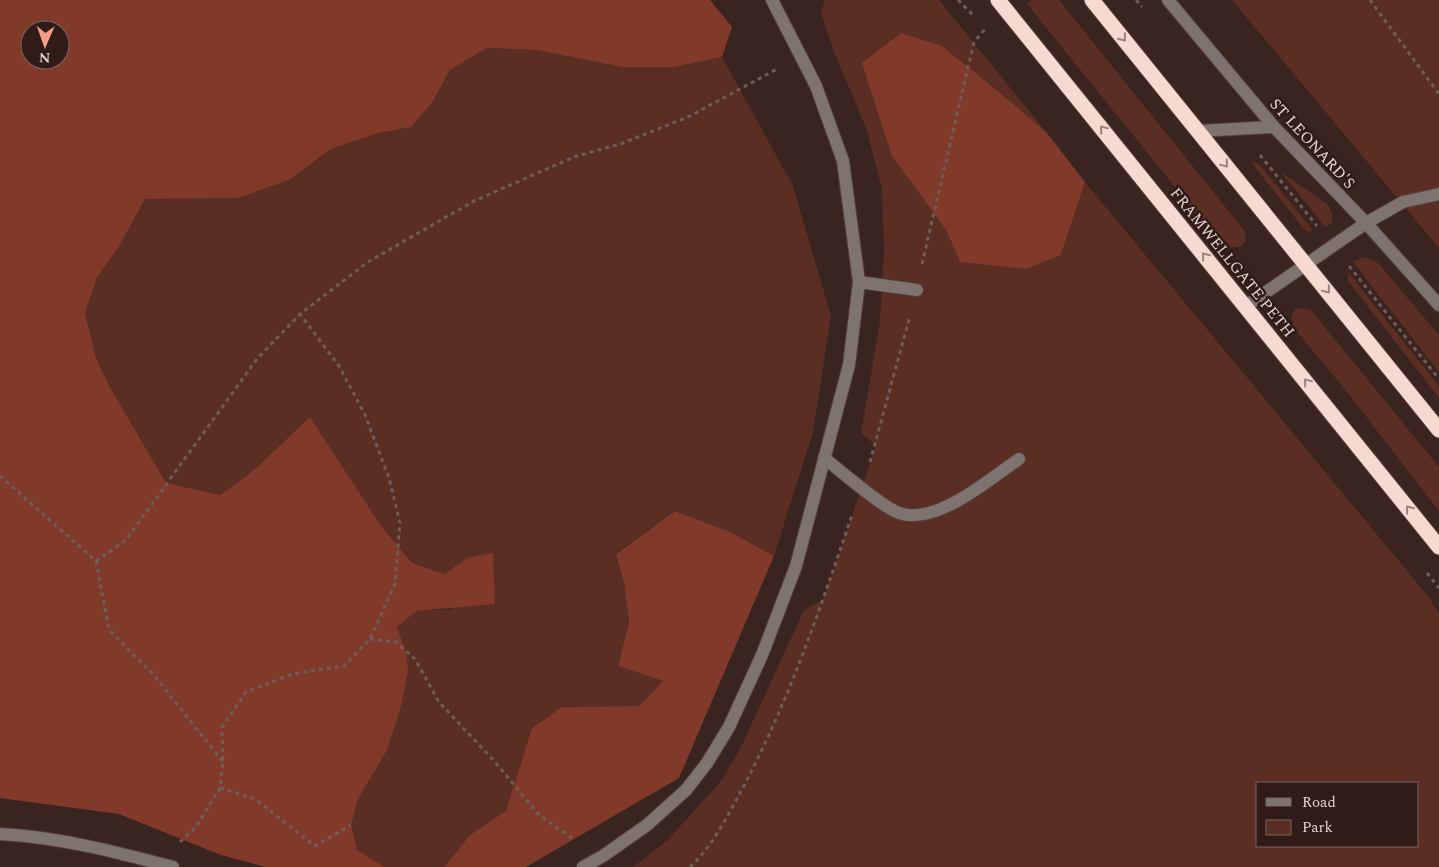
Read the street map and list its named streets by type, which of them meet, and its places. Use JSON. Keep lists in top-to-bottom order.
{
  "streets": {
    "highway": ["FRAMWELLGATE PETH"],
    "lane": ["ST LEONARD'S"]
  },
  "legend": ["Road", "Park"],
  "north": "bottom"
}
